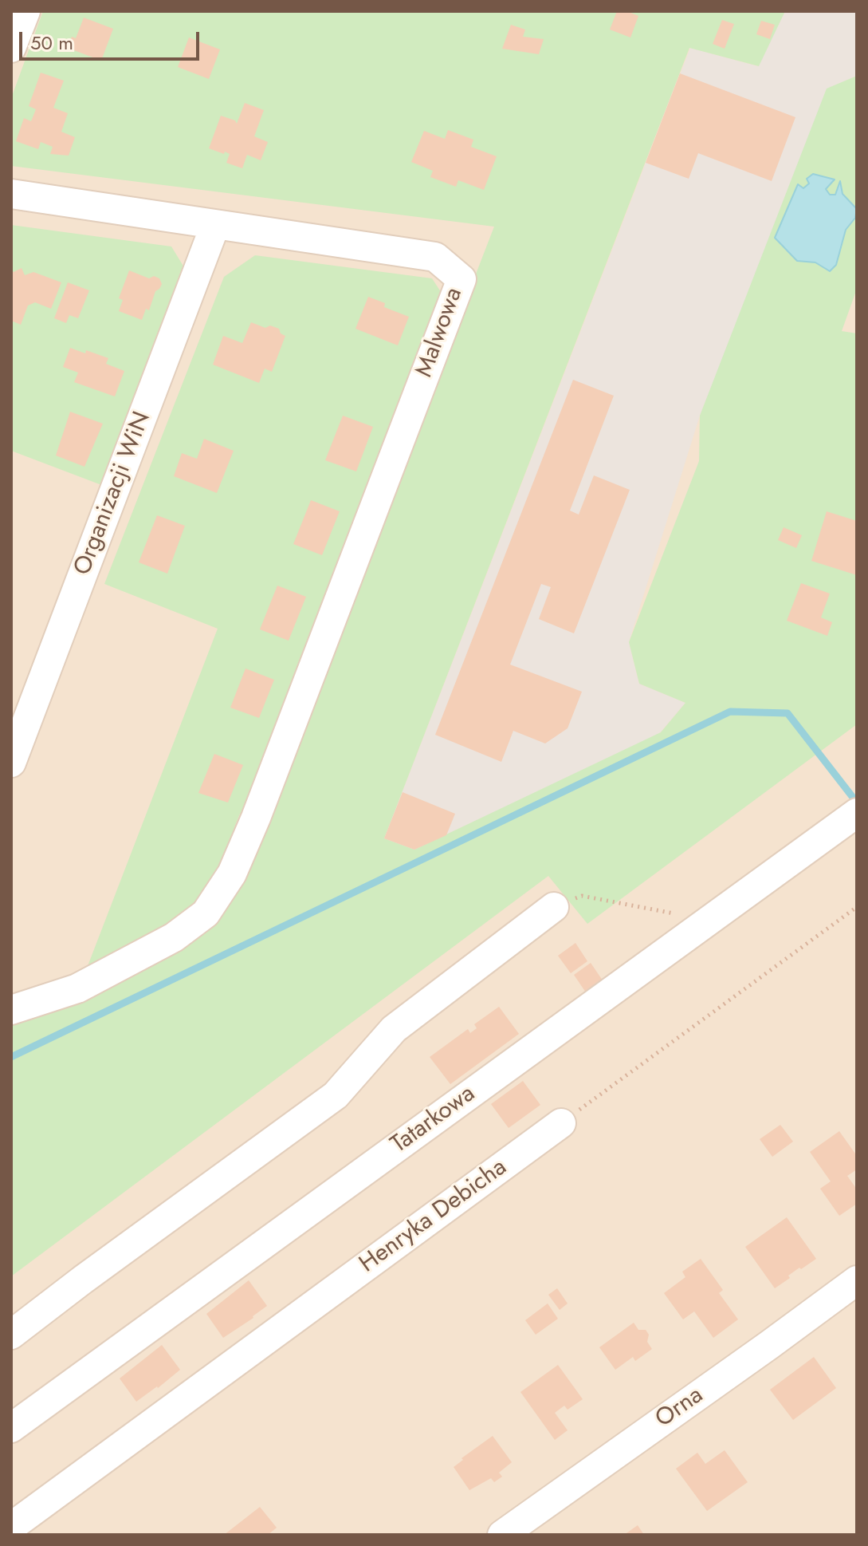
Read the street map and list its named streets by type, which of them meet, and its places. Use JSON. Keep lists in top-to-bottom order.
{
  "streets": {
    "street": [
      "Malwowa",
      "Organizacji WiN",
      "Tatarkowa",
      "Henryka Debicha",
      "Orna"
    ]
  },
  "crossings": [
    ["Malwowa", "Organizacji WiN"]
  ],
  "scale_bar": "50 m"
}
